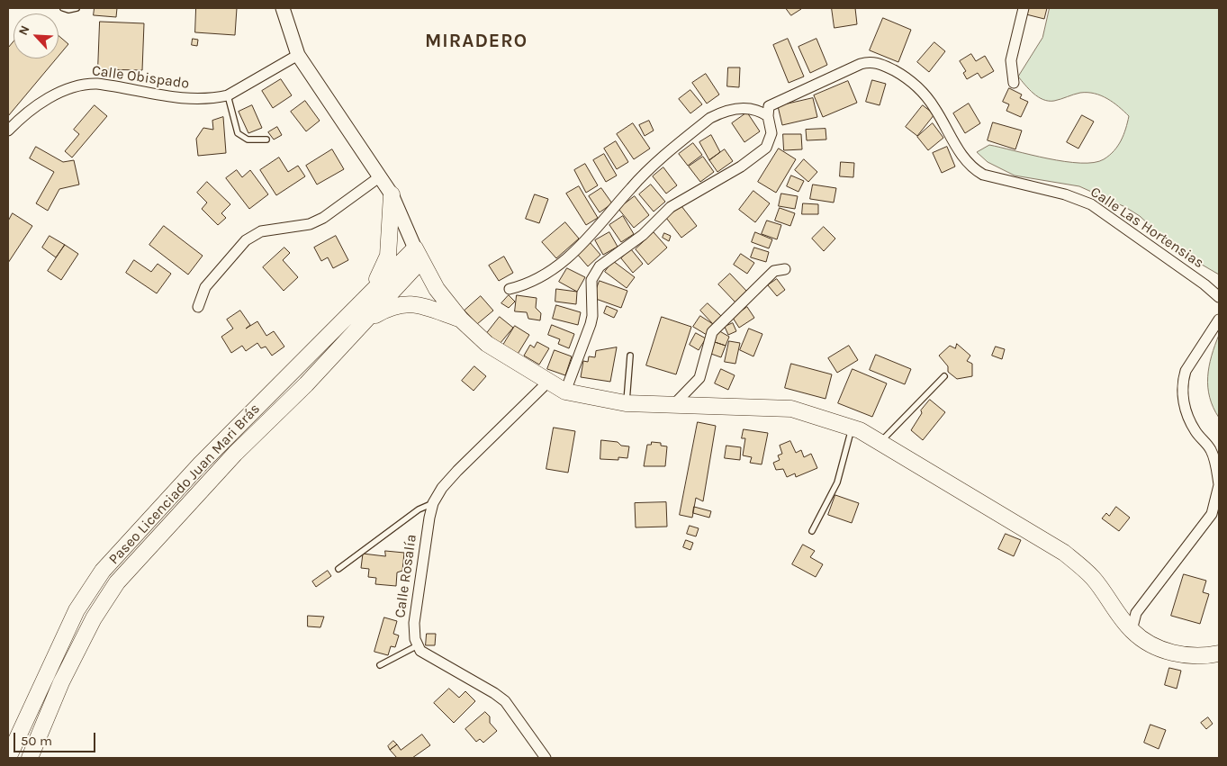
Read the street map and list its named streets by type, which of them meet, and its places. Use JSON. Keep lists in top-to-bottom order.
{
  "streets": {
    "main road": ["Paseo Licenciado Juan Mari Brás"],
    "street": ["Calle Obispado", "Calle Las Hortensias", "Calle Rosalía"]
  },
  "districts": ["MIRADERO"],
  "scale_bar": "50 m",
  "north": "top left"
}
